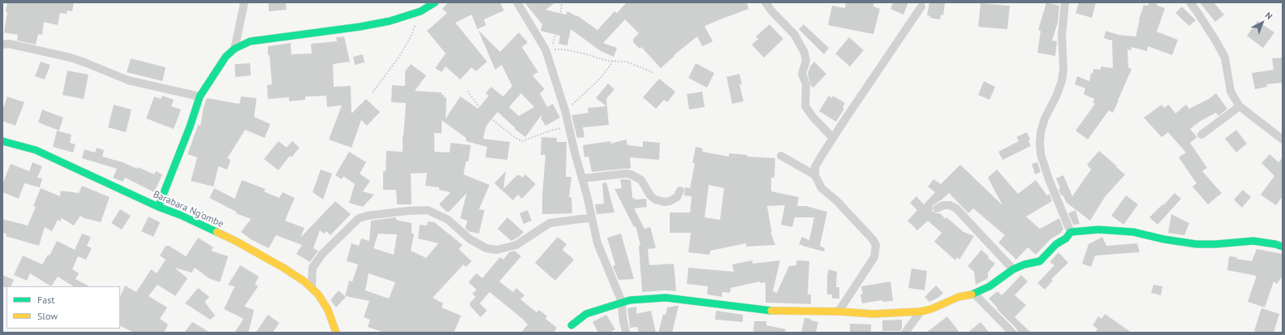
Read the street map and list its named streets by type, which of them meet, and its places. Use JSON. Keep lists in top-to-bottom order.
{
  "streets": {
    "street": ["Barabara Ng'ombe"]
  },
  "legend": ["Fast", "Slow"],
  "north": "top right"
}
